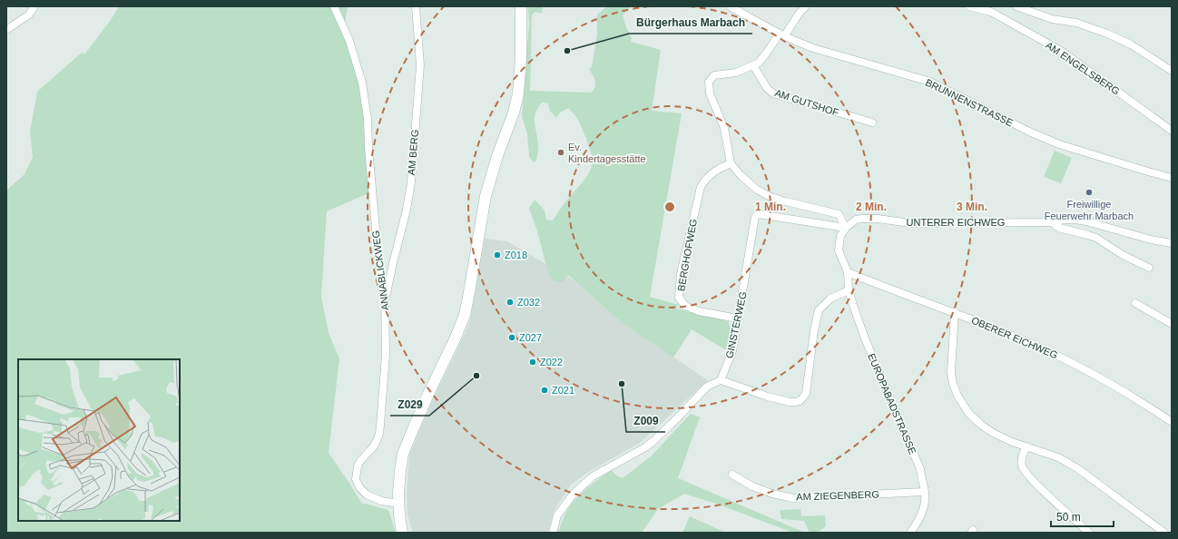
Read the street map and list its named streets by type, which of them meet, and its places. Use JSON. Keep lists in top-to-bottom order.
{
  "streets": {
    "street": [
      "AM ENGELSBERG",
      "AM GUTSHOF",
      "BRUNNENSTRASSE",
      "AM BERG",
      "UNTERER EICHWEG",
      "BERGHOFWEG",
      "ANNABLICKWEG",
      "GINSTERWEG",
      "OBERER EICHWEG",
      "EUROPABADSTRASSE",
      "AM ZIEGENBERG"
    ]
  },
  "crossings": [
    ["AM BERG", "ANNABLICKWEG"],
    ["UNTERER EICHWEG", "GINSTERWEG"],
    ["BERGHOFWEG", "GINSTERWEG"],
    ["OBERER EICHWEG", "EUROPABADSTRASSE"],
    ["EUROPABADSTRASSE", "AM ZIEGENBERG"]
  ],
  "places": [
    "Bürgerhaus Marbach",
    "Ev. Kindertagesstätte",
    "Freiwillige Feuerwehr Marbach",
    "Z018",
    "Z032",
    "Z027",
    "Z022",
    "Z029",
    "Z009",
    "Z021"
  ],
  "scale_bar": "50 m",
  "rings": ["1 Min.", "2 Min.", "3 Min."]
}
